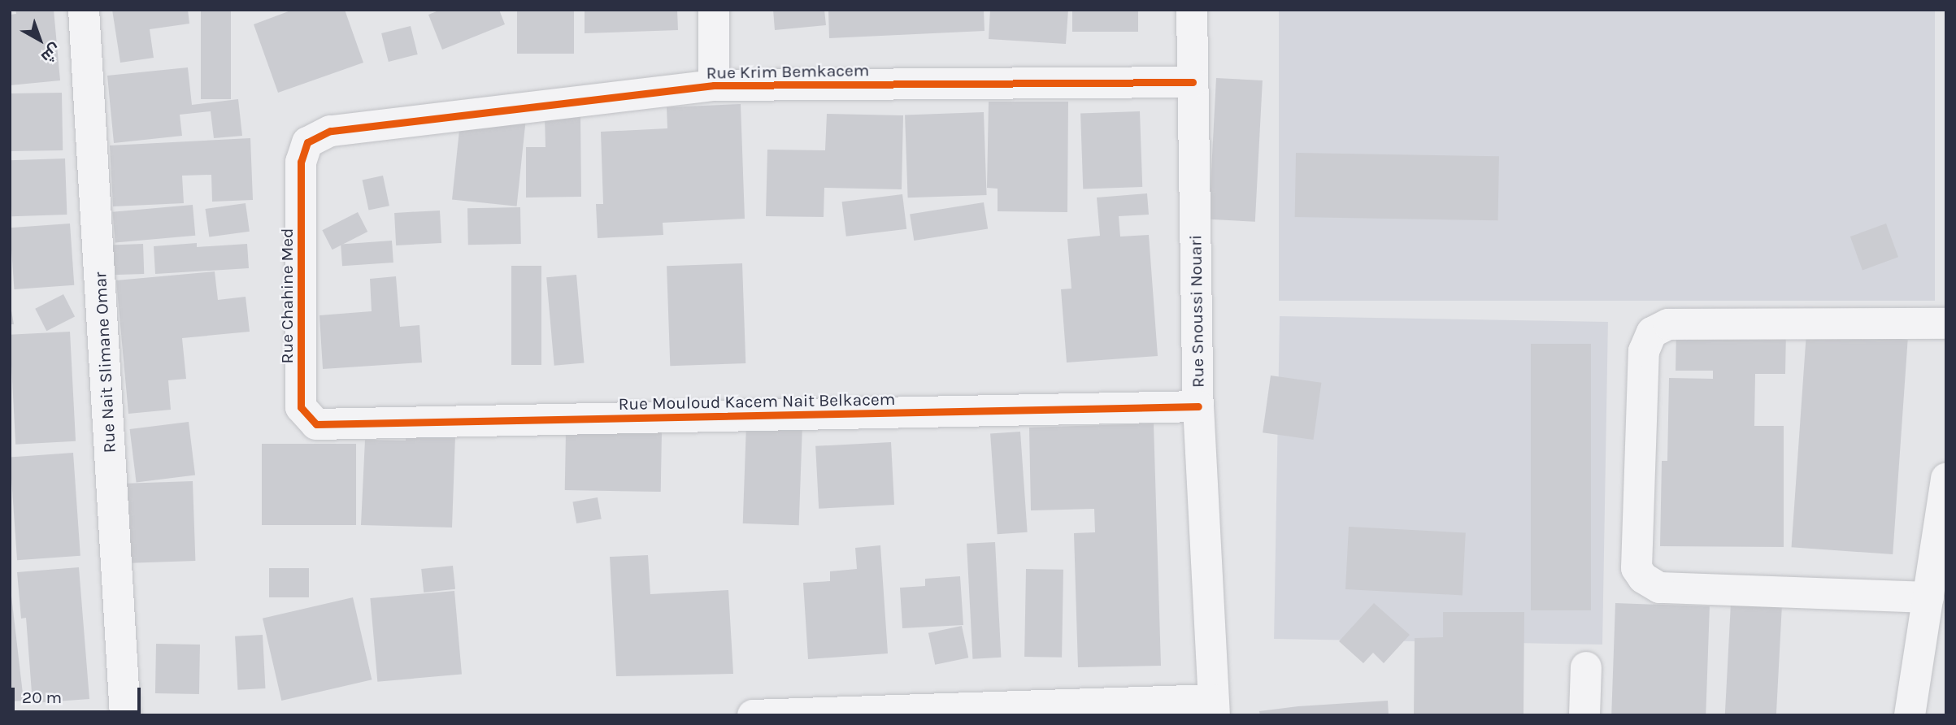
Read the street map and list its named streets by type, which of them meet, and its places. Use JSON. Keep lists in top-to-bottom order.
{
  "streets": {
    "street": [
      "Rue Krim Bemkacem",
      "Rue Chahine Med",
      "Rue Snoussi Nouari",
      "Rue Nait Slimane Omar",
      "Rue Mouloud Kacem Nait Belkacem"
    ]
  },
  "crossings": [
    ["Rue Krim Bemkacem", "Rue Chahine Med"],
    ["Rue Krim Bemkacem", "Rue Snoussi Nouari"],
    ["Rue Chahine Med", "Rue Mouloud Kacem Nait Belkacem"],
    ["Rue Snoussi Nouari", "Rue Mouloud Kacem Nait Belkacem"]
  ],
  "scale_bar": "20 m",
  "north": "bottom right"
}
